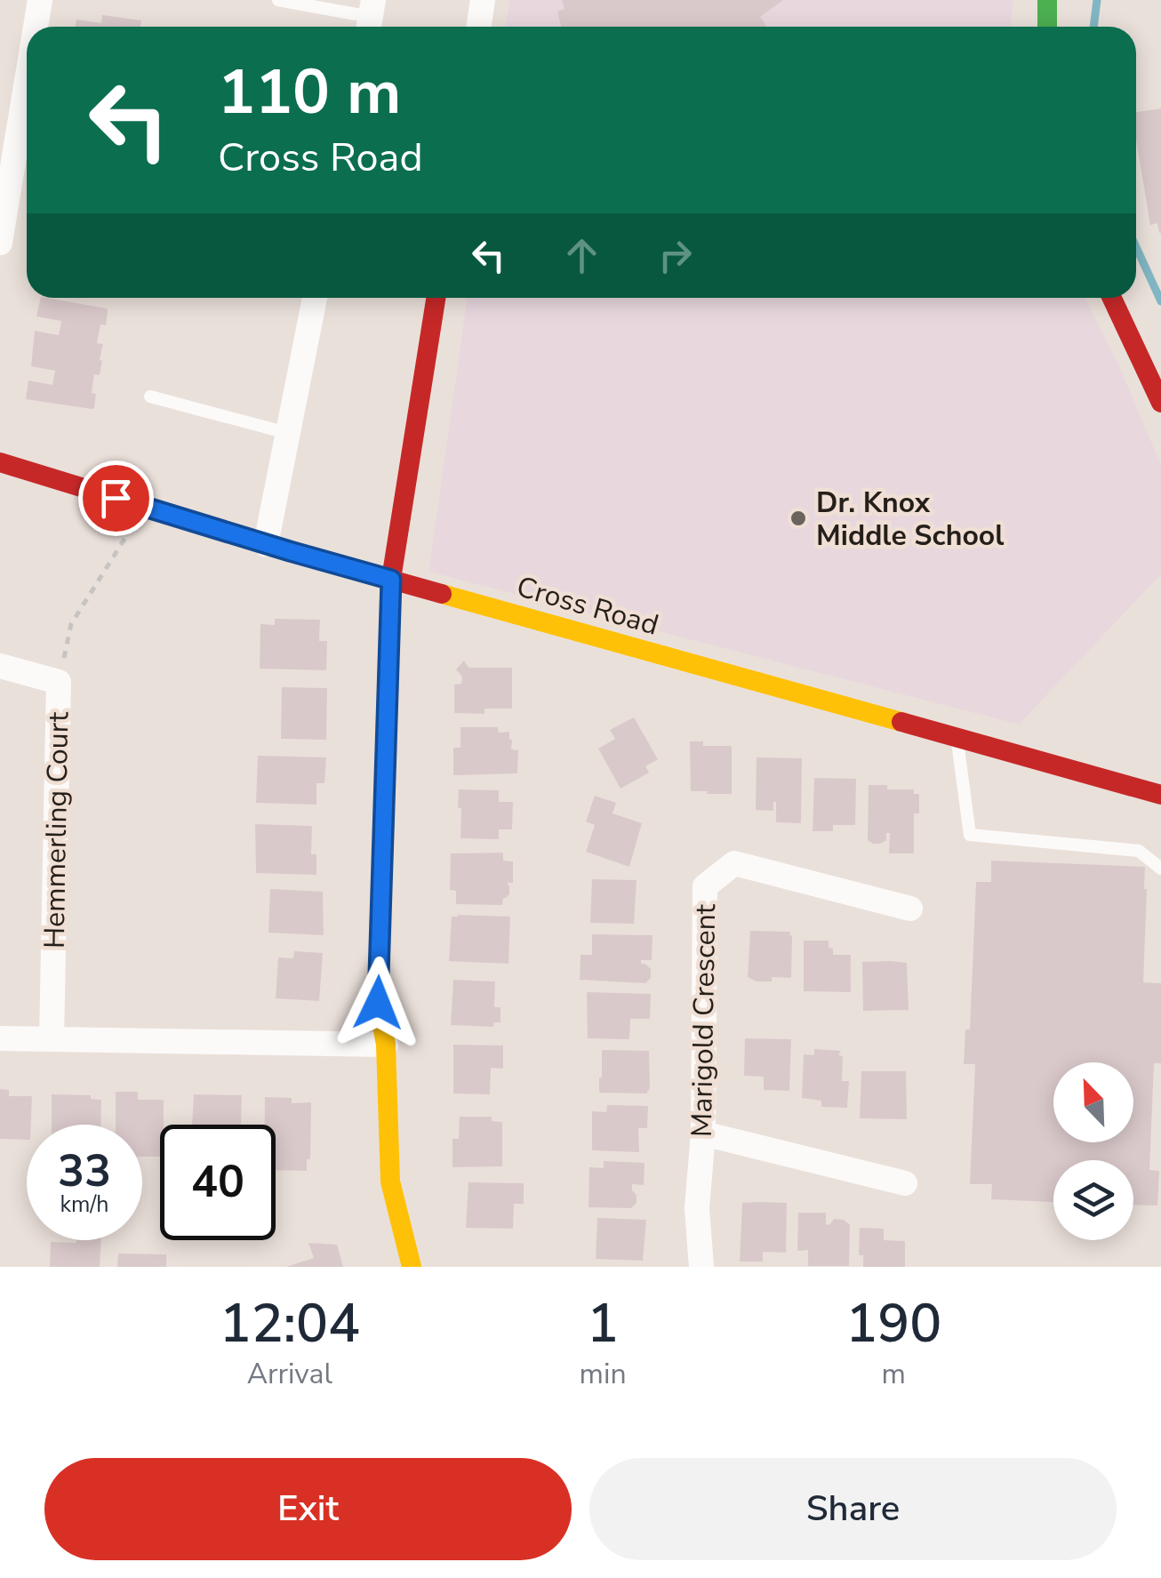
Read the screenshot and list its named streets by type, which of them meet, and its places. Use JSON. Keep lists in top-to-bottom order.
{
  "streets": {
    "street": ["Cross Road", "Hemmerling Court", "Marigold Crescent"]
  },
  "places": ["Dr. Knox Middle School"],
  "north": "top left",
  "page": {
    "turn": ["110 m", "Cross Road"],
    "speed": "33 km/h",
    "limit": "40",
    "eta": [
      "12:04",
      "Arrival",
      "1",
      "min",
      "190",
      "m"
    ],
    "buttons": ["Exit", "Share"]
  }
}
